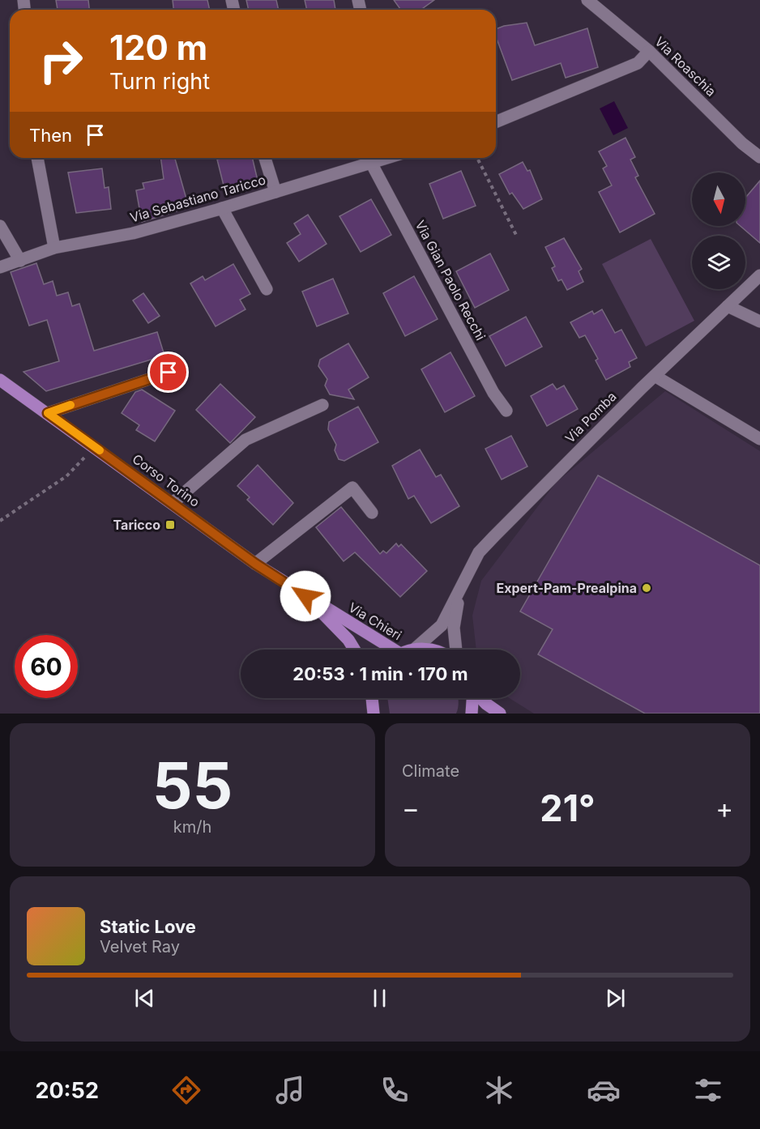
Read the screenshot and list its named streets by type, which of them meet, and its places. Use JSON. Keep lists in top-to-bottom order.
{
  "streets": {
    "main road": ["Corso Torino", "Via Chieri"],
    "street": [
      "Via Roaschia",
      "Via Sebastiano Taricco",
      "Via Gian Paolo Recchi",
      "Via Pomba"
    ]
  },
  "crossings": [
    ["Via Sebastiano Taricco", "Via Gian Paolo Recchi"],
    ["Via Pomba", "Via Chieri"],
    ["Corso Torino", "Via Chieri"]
  ],
  "places": {
    "transit": ["Taricco"],
    "other": ["Expert-Pam-Prealpina"]
  },
  "north": "bottom",
  "page": {
    "turn": ["120 m", "Turn right"],
    "then": "Then",
    "limit": "60",
    "trip": "20:53 · 1 min · 170 m",
    "tile": [
      ["55", "km/h"],
      "Climate"
    ],
    "heat": ["−", "21°", "+"],
    "song": ["Static Love", "Velvet Ray"],
    "tabs": "20:52"
  }
}
